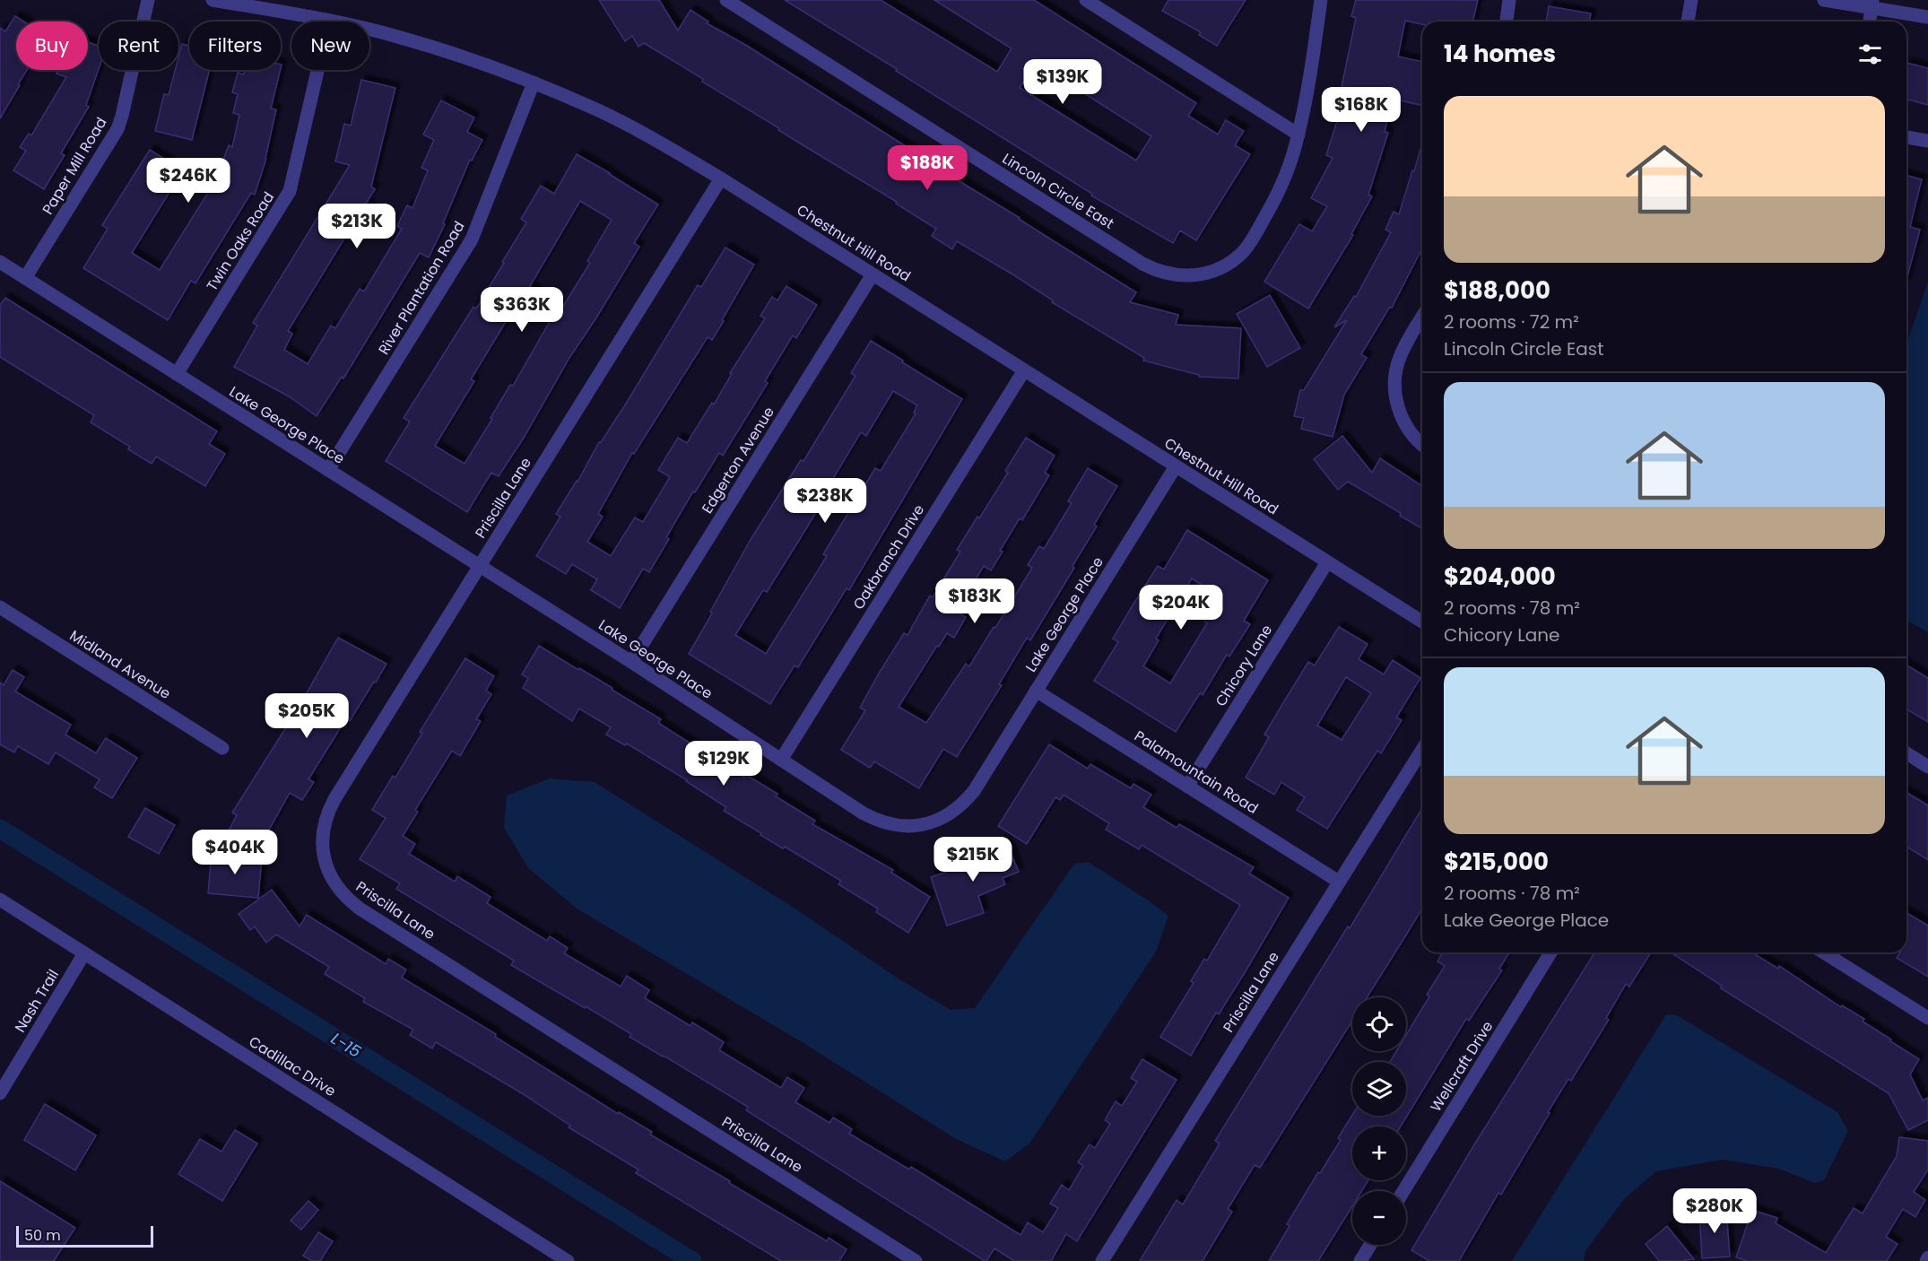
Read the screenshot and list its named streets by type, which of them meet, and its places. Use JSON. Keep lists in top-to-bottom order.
{
  "streets": {
    "street": [
      "Paper Mill Road",
      "Lincoln Circle East",
      "Twin Oaks Road",
      "Chestnut Hill Road",
      "River Plantation Road",
      "Lake George Place",
      "Edgerton Avenue",
      "Priscilla Lane",
      "Oakbranch Drive",
      "Midland Avenue",
      "Chicory Lane",
      "Palamountain Road",
      "Nash Trail",
      "Cadillac Drive",
      "Wellcraft Drive"
    ]
  },
  "crossings": [
    ["Paper Mill Road", "Lake George Place"],
    ["Twin Oaks Road", "Chestnut Hill Road"],
    ["Twin Oaks Road", "Lake George Place"],
    ["Chestnut Hill Road", "River Plantation Road"],
    ["Chestnut Hill Road", "Lake George Place"],
    ["Chestnut Hill Road", "Edgerton Avenue"],
    ["Chestnut Hill Road", "Priscilla Lane"],
    ["Chestnut Hill Road", "Oakbranch Drive"],
    ["Chestnut Hill Road", "Chicory Lane"],
    ["River Plantation Road", "Lake George Place"],
    ["Lake George Place", "Edgerton Avenue"],
    ["Lake George Place", "Priscilla Lane"],
    ["Lake George Place", "Oakbranch Drive"],
    ["Lake George Place", "Palamountain Road"],
    ["Priscilla Lane", "Palamountain Road"],
    ["Chicory Lane", "Palamountain Road"],
    ["Nash Trail", "Cadillac Drive"]
  ],
  "water": ["L-15"],
  "scale_bar": "50 m",
  "page": {
    "chip": [
      "Buy",
      "Rent",
      "Filters",
      "New"
    ],
    "heading": "14 homes",
    "price": [
      "$139K",
      "$168K",
      "$188K",
      "$246K",
      "$213K",
      "$363K",
      "$238K",
      "$183K",
      "$204K",
      "$205K",
      "$129K",
      "$404K",
      "$215K",
      "$280K"
    ],
    "list": [
      {
        "name": "$188,000",
        "note": "2 rooms · 72 m² · Lincoln Circle East"
      },
      {
        "name": "$204,000",
        "note": "2 rooms · 78 m² · Chicory Lane"
      },
      {
        "name": "$215,000",
        "note": "2 rooms · 78 m² · Lake George Place"
      }
    ],
    "map_buttons": ["+", "−"],
    "scale": "50 m"
  }
}
